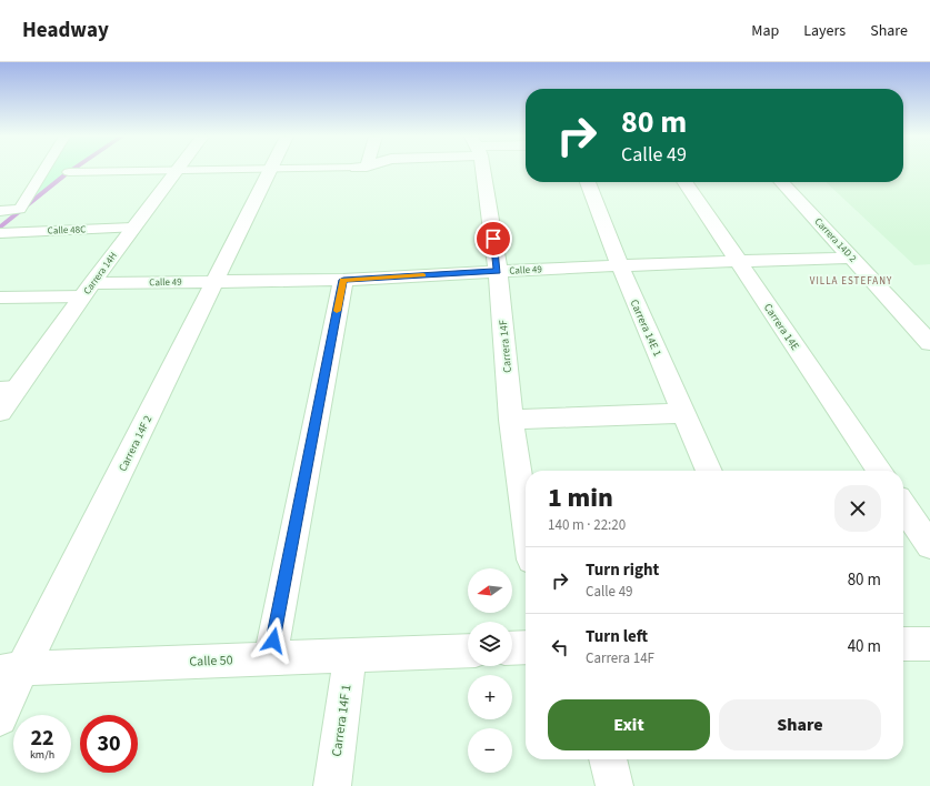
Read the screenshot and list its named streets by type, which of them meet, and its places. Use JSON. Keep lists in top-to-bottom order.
{
  "streets": {
    "street": [
      "Carrera 14D 2",
      "Calle 49",
      "Carrera 14H",
      "Carrera 14E",
      "Carrera 14E 1",
      "Carrera 14F",
      "Carrera 14F 2",
      "Calle 50",
      "Carrera 14F 1"
    ],
    "lane": ["Calle 48C"]
  },
  "crossings": [
    ["Calle 48C", "Carrera 14H"],
    ["Carrera 14D 2", "Calle 49"],
    ["Calle 49", "Carrera 14H"],
    ["Calle 49", "Carrera 14E"],
    ["Calle 49", "Carrera 14E 1"],
    ["Calle 49", "Carrera 14F"],
    ["Calle 49", "Carrera 14F 2"],
    ["Carrera 14F 2", "Calle 50"],
    ["Calle 50", "Carrera 14F 1"]
  ],
  "districts": ["VILLA ESTEFANY"],
  "north": "left",
  "page": {
    "header": "Headway",
    "nav": ["Map", "Layers", "Share"],
    "turn": ["80 m", "Calle 49"],
    "heading": ["1 min", "140 m · 22:20"],
    "list": [
      {
        "name": "Turn right",
        "note": "Calle 49",
        "value": "80 m"
      },
      {
        "name": "Turn left",
        "note": "Carrera 14F",
        "value": "40 m"
      }
    ],
    "map_buttons": ["+", "−"],
    "buttons": ["Exit", "Share"],
    "speed": "22 km/h",
    "limit": "30"
  }
}
